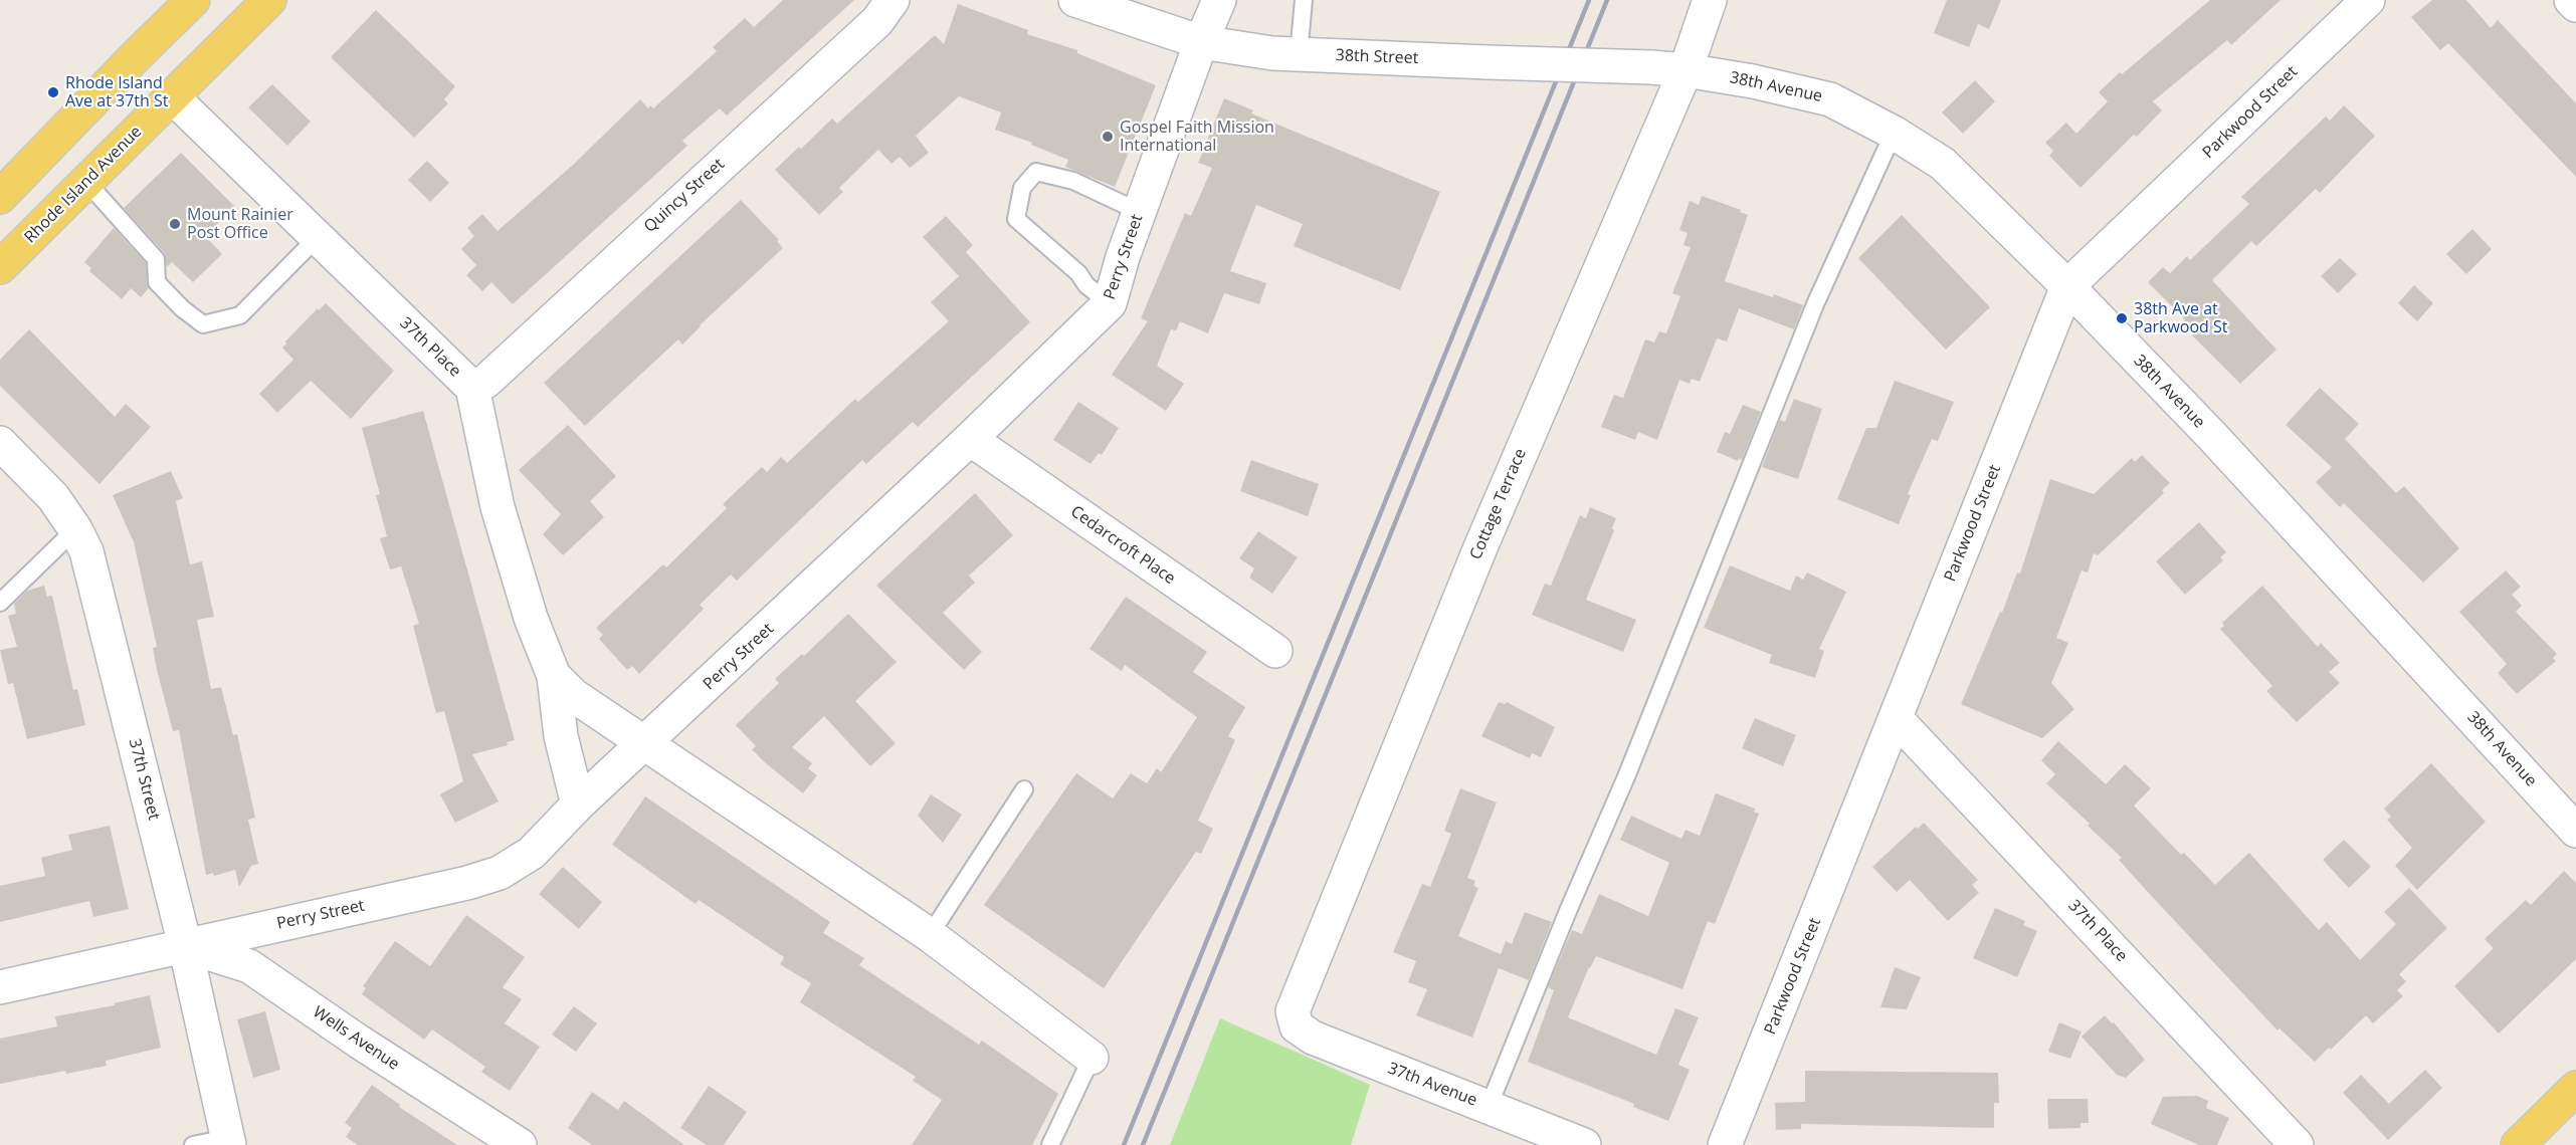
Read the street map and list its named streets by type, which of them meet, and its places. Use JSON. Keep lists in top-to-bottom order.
{
  "streets": {
    "main road": ["Rhode Island Avenue"],
    "street": [
      "38th Street",
      "38th Avenue",
      "Parkwood Street",
      "Quincy Street",
      "Perry Street",
      "37th Place",
      "Cottage Terrace",
      "Cedarcroft Place",
      "37th Street",
      "Wells Avenue",
      "37th Avenue"
    ]
  },
  "crossings": [
    ["38th Street", "38th Avenue"],
    ["38th Street", "Perry Street"],
    ["38th Street", "Cottage Terrace"],
    ["38th Avenue", "Parkwood Street"],
    ["38th Avenue", "Cottage Terrace"],
    ["Parkwood Street", "37th Place"],
    ["Rhode Island Avenue", "37th Place"],
    ["Quincy Street", "37th Place"],
    ["Perry Street", "37th Place"],
    ["Perry Street", "Cedarcroft Place"],
    ["Perry Street", "37th Street"],
    ["Perry Street", "Wells Avenue"],
    ["Cottage Terrace", "37th Avenue"],
    ["37th Street", "Wells Avenue"]
  ],
  "places": [
    "Rhode Island Ave at 37th St",
    "Gospel Faith Mission International",
    "Mount Rainier Post Office",
    "38th Ave at Parkwood St"
  ]
}
